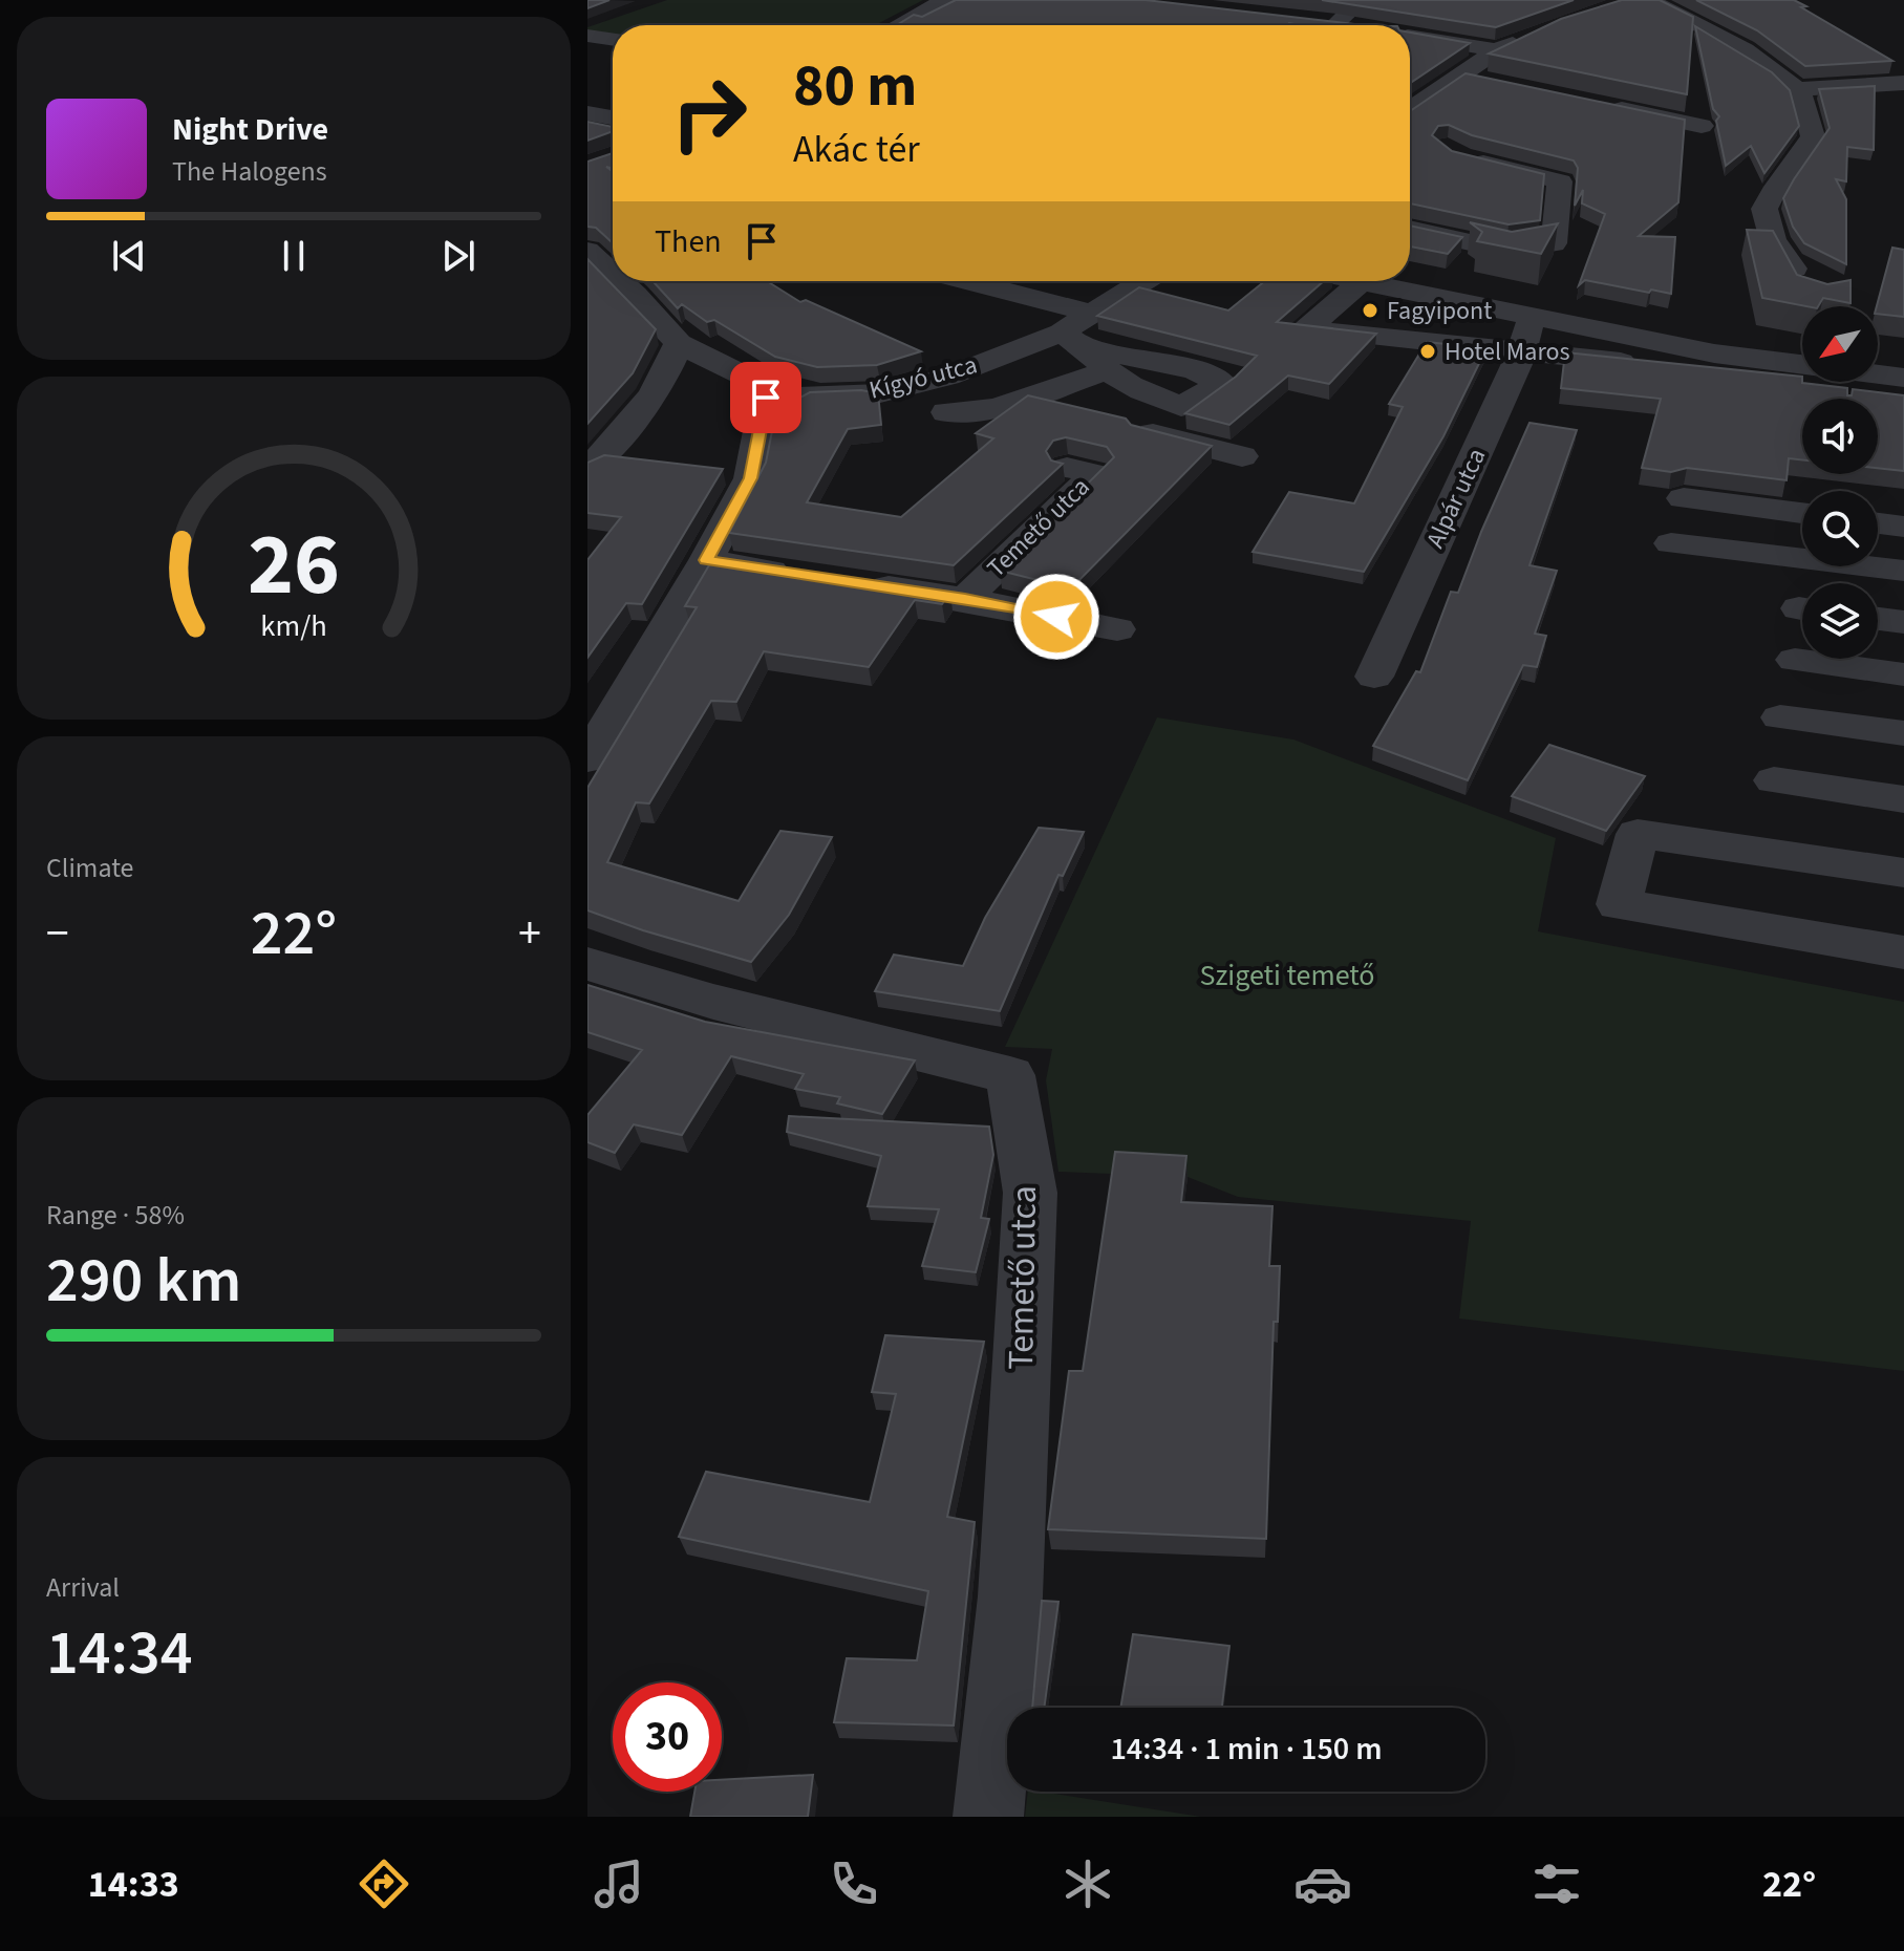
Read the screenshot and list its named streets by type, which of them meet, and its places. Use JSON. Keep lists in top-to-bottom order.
{
  "streets": {
    "street": ["Kígyó utca", "Alpár utca", "Temető utca"]
  },
  "parks": ["Szigeti temető"],
  "places": ["Fagyipont", "Hotel Maros"],
  "north": "bottom left",
  "page": {
    "turn": ["80 m", "Akác tér"],
    "song": ["Night Drive", "The Halogens"],
    "then": "Then",
    "tile": [
      "Climate",
      ["Range · 58%", "290 km"],
      ["Arrival", "14:34"]
    ],
    "heat": ["−", "22°", "+"],
    "limit": "30",
    "trip": "14:34 · 1 min · 150 m",
    "tabs": ["14:33", "22°"],
    "gauge": ["26", "km/h"]
  }
}
